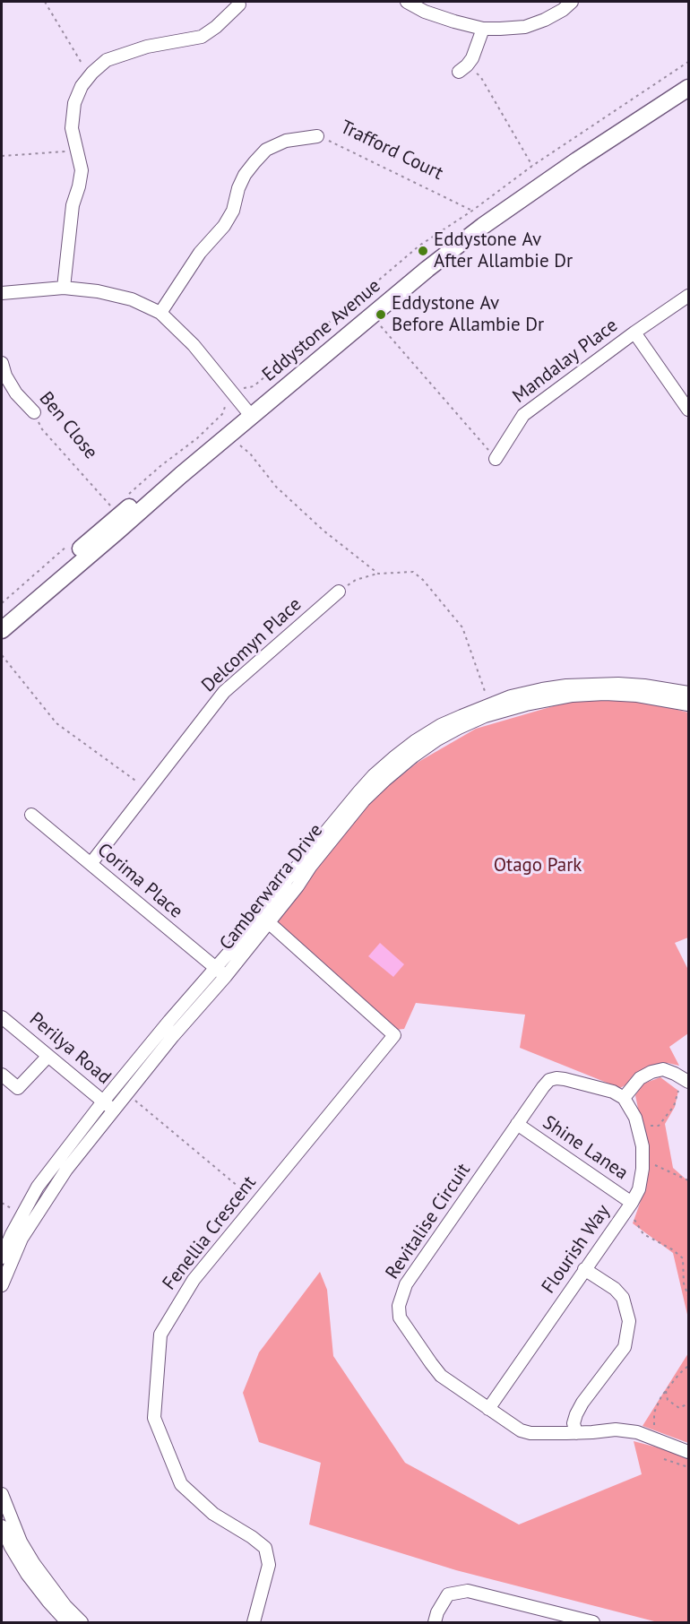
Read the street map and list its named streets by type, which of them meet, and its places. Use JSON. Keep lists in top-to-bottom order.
{
  "streets": {
    "main road": ["Eddystone Avenue"],
    "street": [
      "Trafford Court",
      "Mandalay Place",
      "Ben Close",
      "Delcomyn Place",
      "Corima Place",
      "Camberwarra Drive",
      "Perilya Road",
      "Shine Lanea",
      "Revitalise Circuit",
      "Fenellia Crescent",
      "Flourish Way"
    ]
  },
  "crossings": [
    ["Delcomyn Place", "Corima Place"],
    ["Corima Place", "Camberwarra Drive"],
    ["Camberwarra Drive", "Perilya Road"],
    ["Camberwarra Drive", "Fenellia Crescent"],
    ["Shine Lanea", "Revitalise Circuit"],
    ["Shine Lanea", "Flourish Way"],
    ["Revitalise Circuit", "Flourish Way"]
  ],
  "parks": ["Otago Park"],
  "places": ["Eddystone Av After Allambie Dr", "Eddystone Av Before Allambie Dr"]
}
